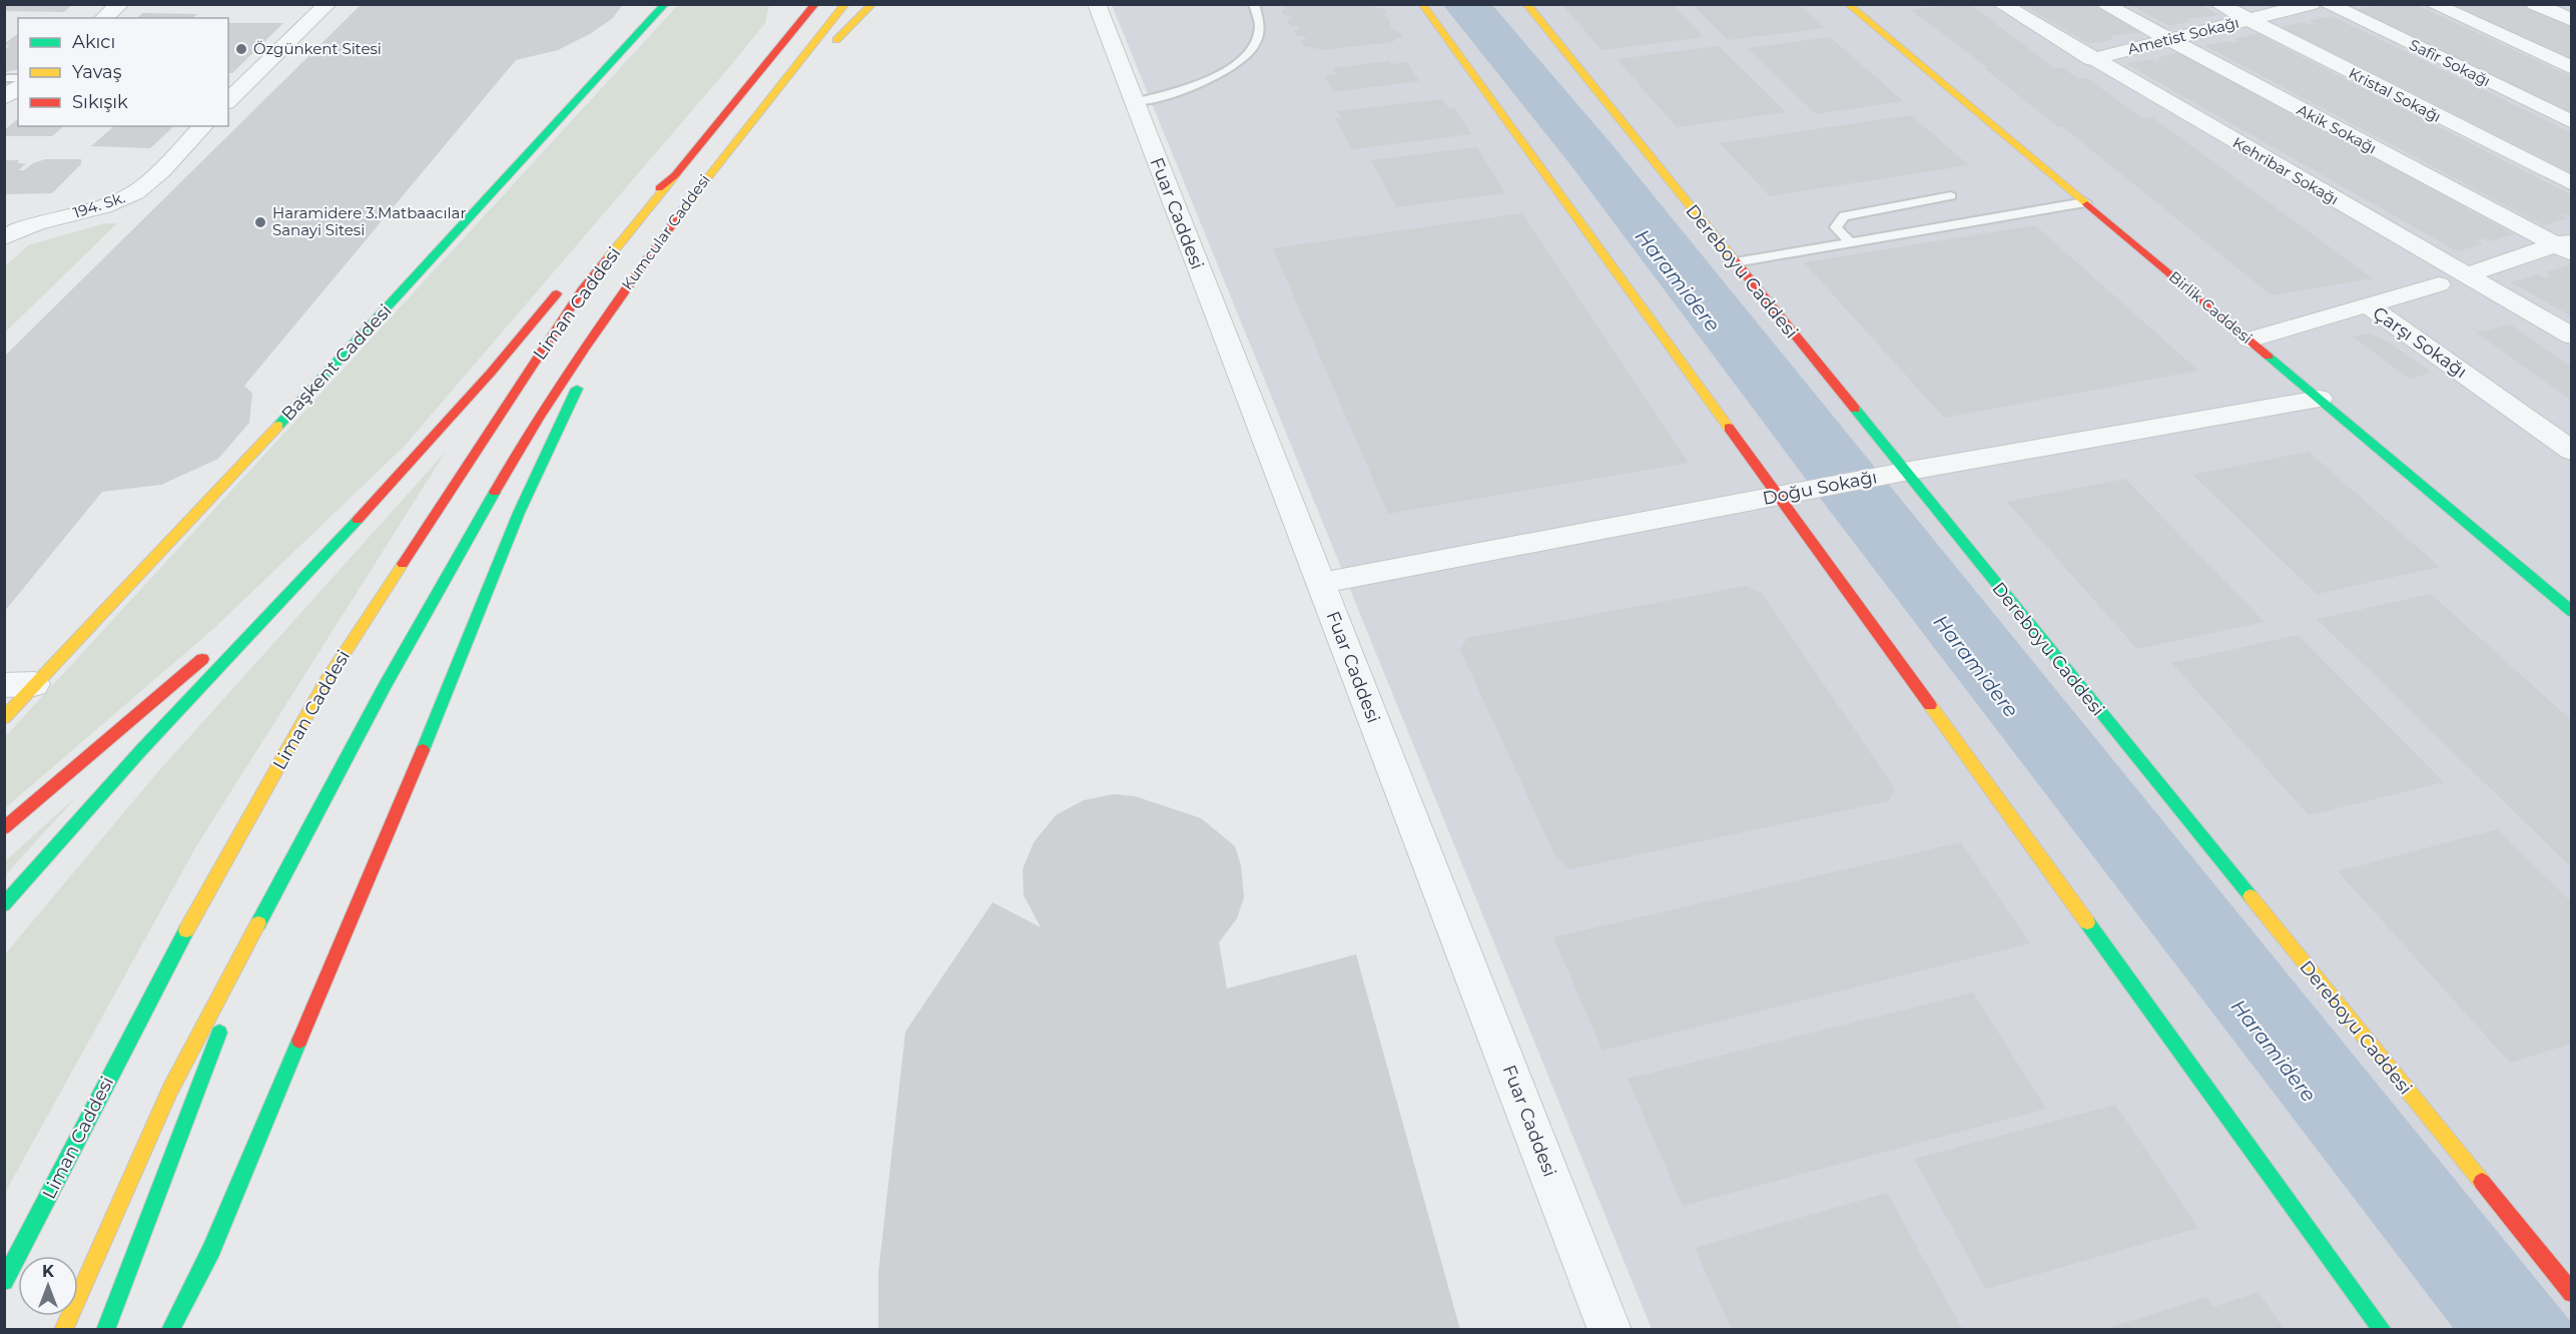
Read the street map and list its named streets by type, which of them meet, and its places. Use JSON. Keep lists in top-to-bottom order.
{
  "streets": {
    "main road": [
      "Kumcular Caddesi",
      "Dereboyu Caddesi",
      "Liman Caddesi",
      "Birlik Caddesi",
      "Başkent Caddesi"
    ],
    "street": [
      "Ametist Sokağı",
      "Safir Sokağı",
      "Kristal Sokağı",
      "Akik Sokağı",
      "Kehribar Sokağı",
      "194. Sk.",
      "Fuar Caddesi",
      "Çarşı Sokağı",
      "Doğu Sokağı"
    ]
  },
  "crossings": [
    ["Ametist Sokağı", "Kristal Sokağı"],
    ["Ametist Sokağı", "Akik Sokağı"],
    ["Ametist Sokağı", "Kehribar Sokağı"],
    ["Fuar Caddesi", "Doğu Sokağı"],
    ["Kumcular Caddesi", "Liman Caddesi"],
    ["Dereboyu Caddesi", "Doğu Sokağı"],
    ["Birlik Caddesi", "Çarşı Sokağı"],
    ["Birlik Caddesi", "Doğu Sokağı"]
  ],
  "water": ["Haramidere"],
  "places": ["Özgünkent Sitesi", "Haramidere 3.Matbaacılar Sanayi Sitesi"],
  "legend": ["Akıcı", "Yavaş", "Sıkışık"],
  "north": "top"
}
